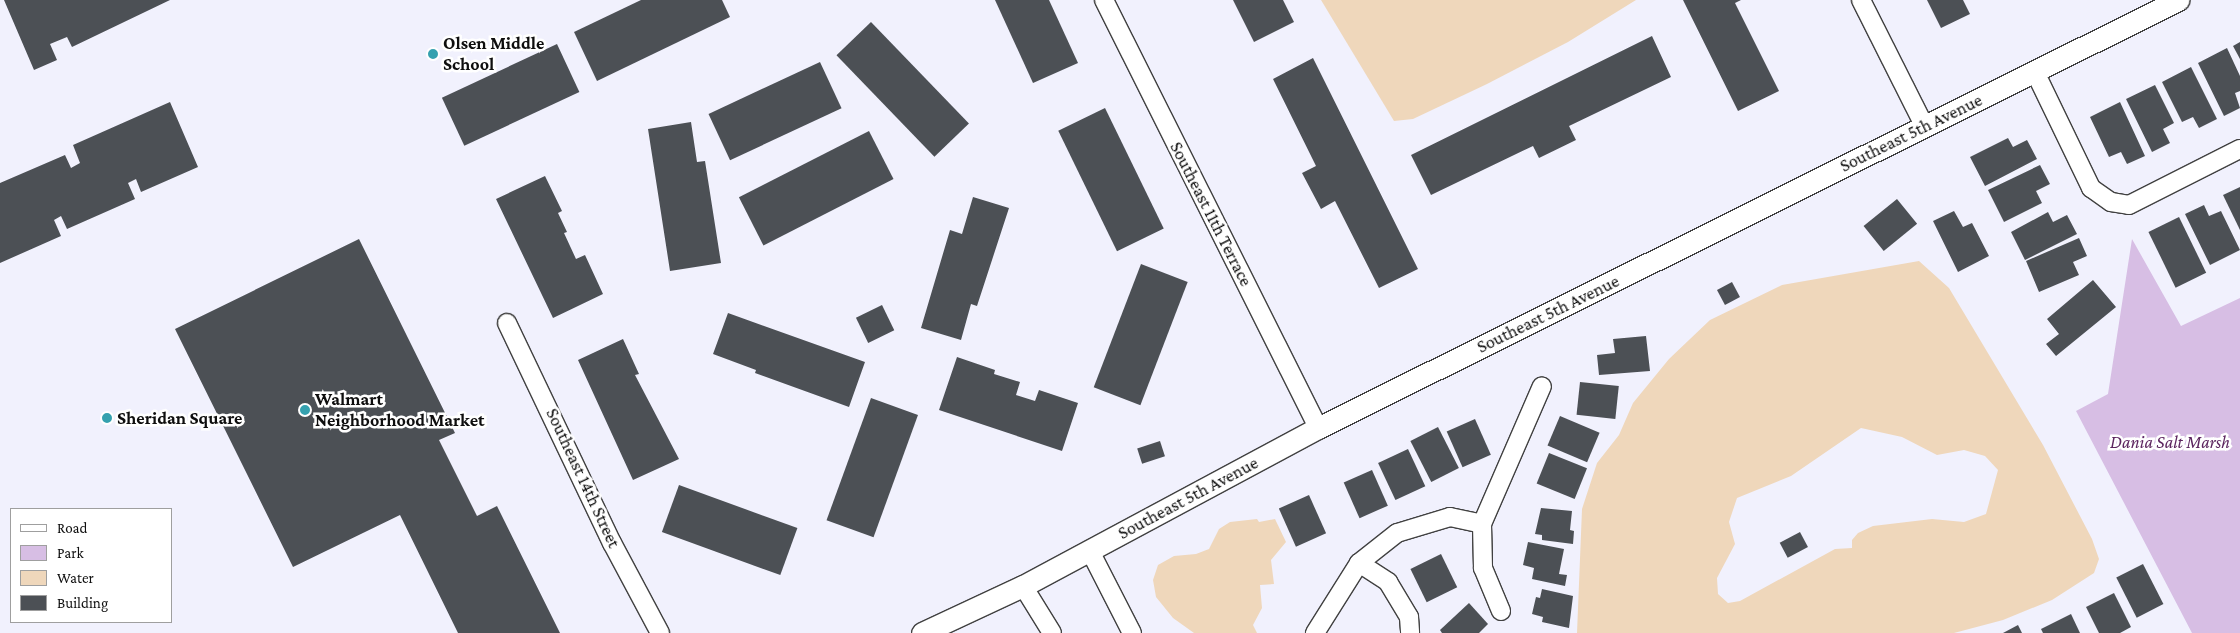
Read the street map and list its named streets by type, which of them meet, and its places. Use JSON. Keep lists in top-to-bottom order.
{
  "streets": {
    "street": ["Southeast 5th Avenue", "Southeast 11th Terrace", "Southeast 14th Street"]
  },
  "crossings": [
    ["Southeast 5th Avenue", "Southeast 11th Terrace"]
  ],
  "parks": ["Dania Salt Marsh"],
  "places": ["Olsen Middle School", "Walmart Neighborhood Market", "Sheridan Square"],
  "legend": [
    "Road",
    "Park",
    "Water",
    "Building"
  ]
}
